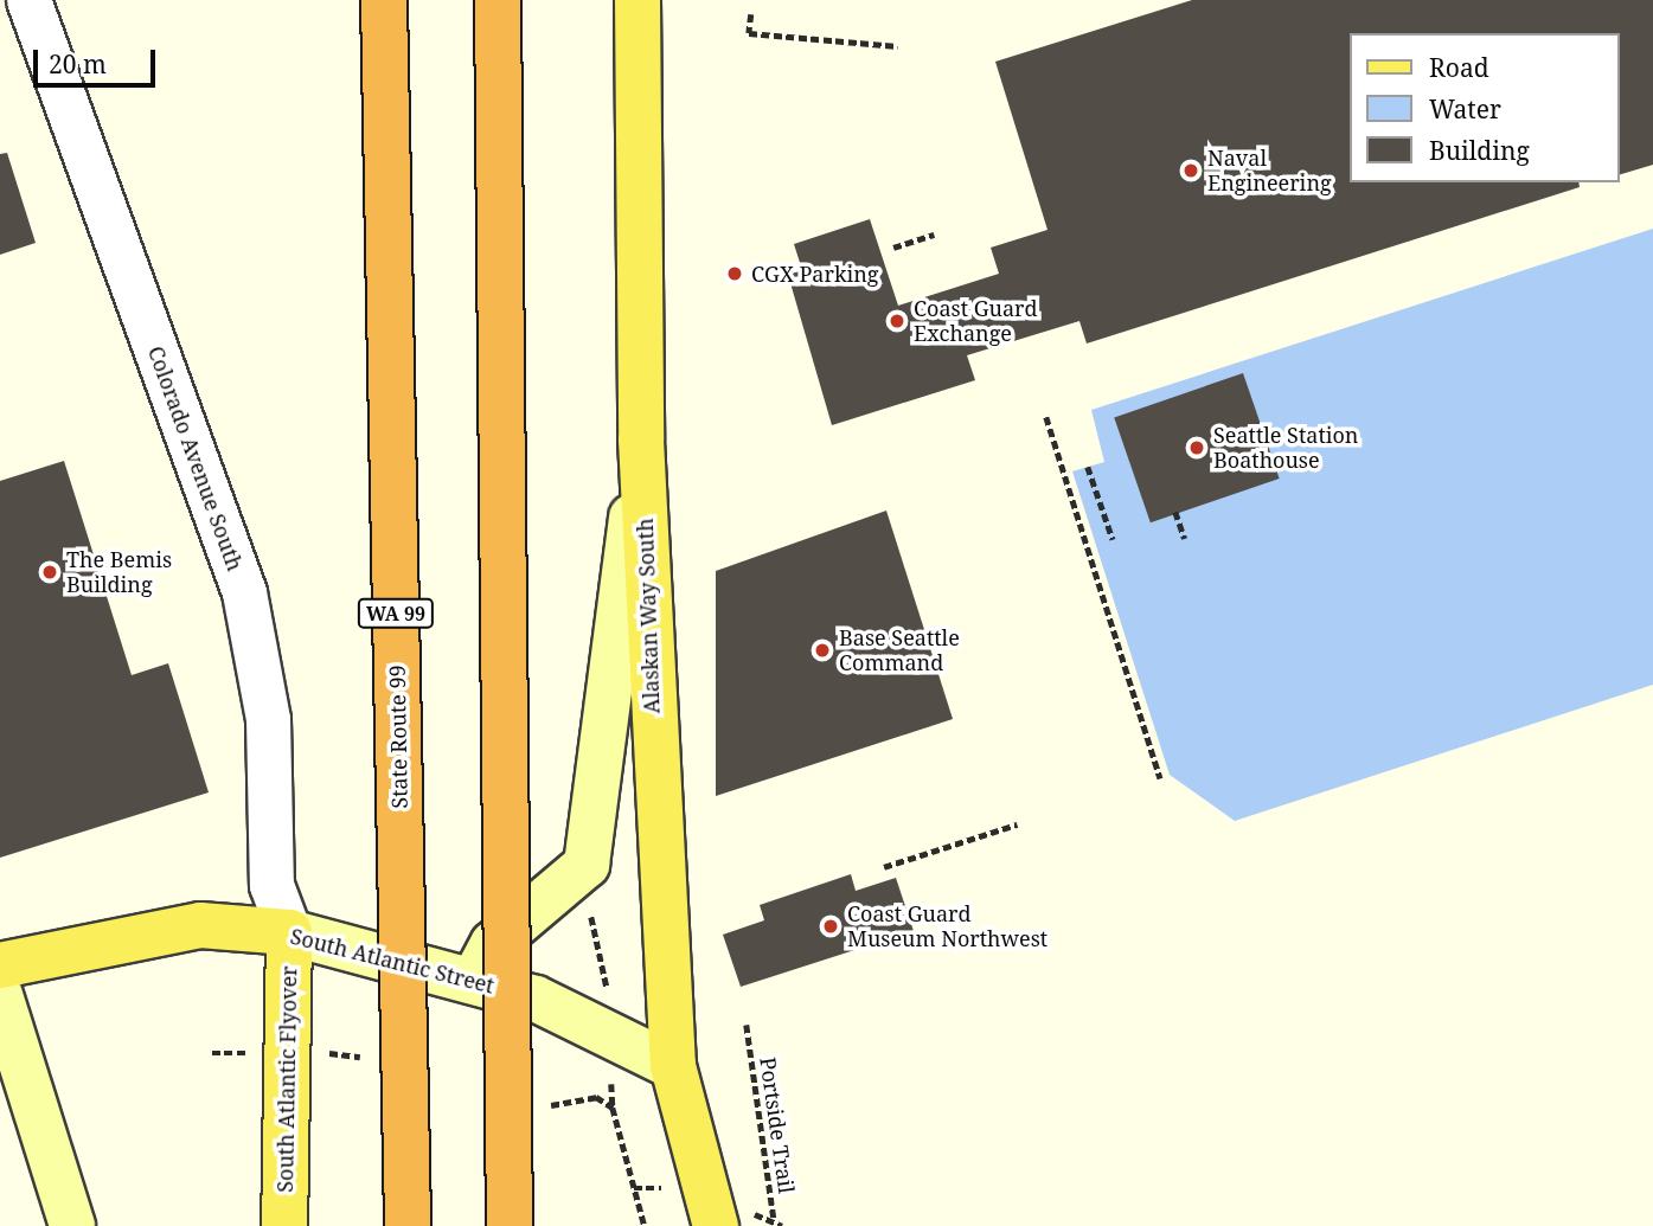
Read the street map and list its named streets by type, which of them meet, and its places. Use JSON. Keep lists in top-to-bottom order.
{
  "streets": {
    "highway": ["WA 99", "State Route 99"],
    "main road": ["Alaskan Way South", "South Atlantic Street", "South Atlantic Flyover"],
    "street": ["Colorado Avenue South"],
    "path": ["Portside Trail"]
  },
  "crossings": [
    ["Colorado Avenue South", "South Atlantic Street"],
    ["Colorado Avenue South", "South Atlantic Flyover"],
    ["Alaskan Way South", "South Atlantic Street"],
    ["South Atlantic Street", "South Atlantic Flyover"]
  ],
  "places": [
    "Naval Engineering",
    "CGX Parking",
    "Coast Guard Exchange",
    "Seattle Station Boathouse",
    "The Bemis Building",
    "Base Seattle Command",
    "Coast Guard Museum Northwest"
  ],
  "legend": ["Road", "Water", "Building"],
  "scale_bar": "20 m"
}
